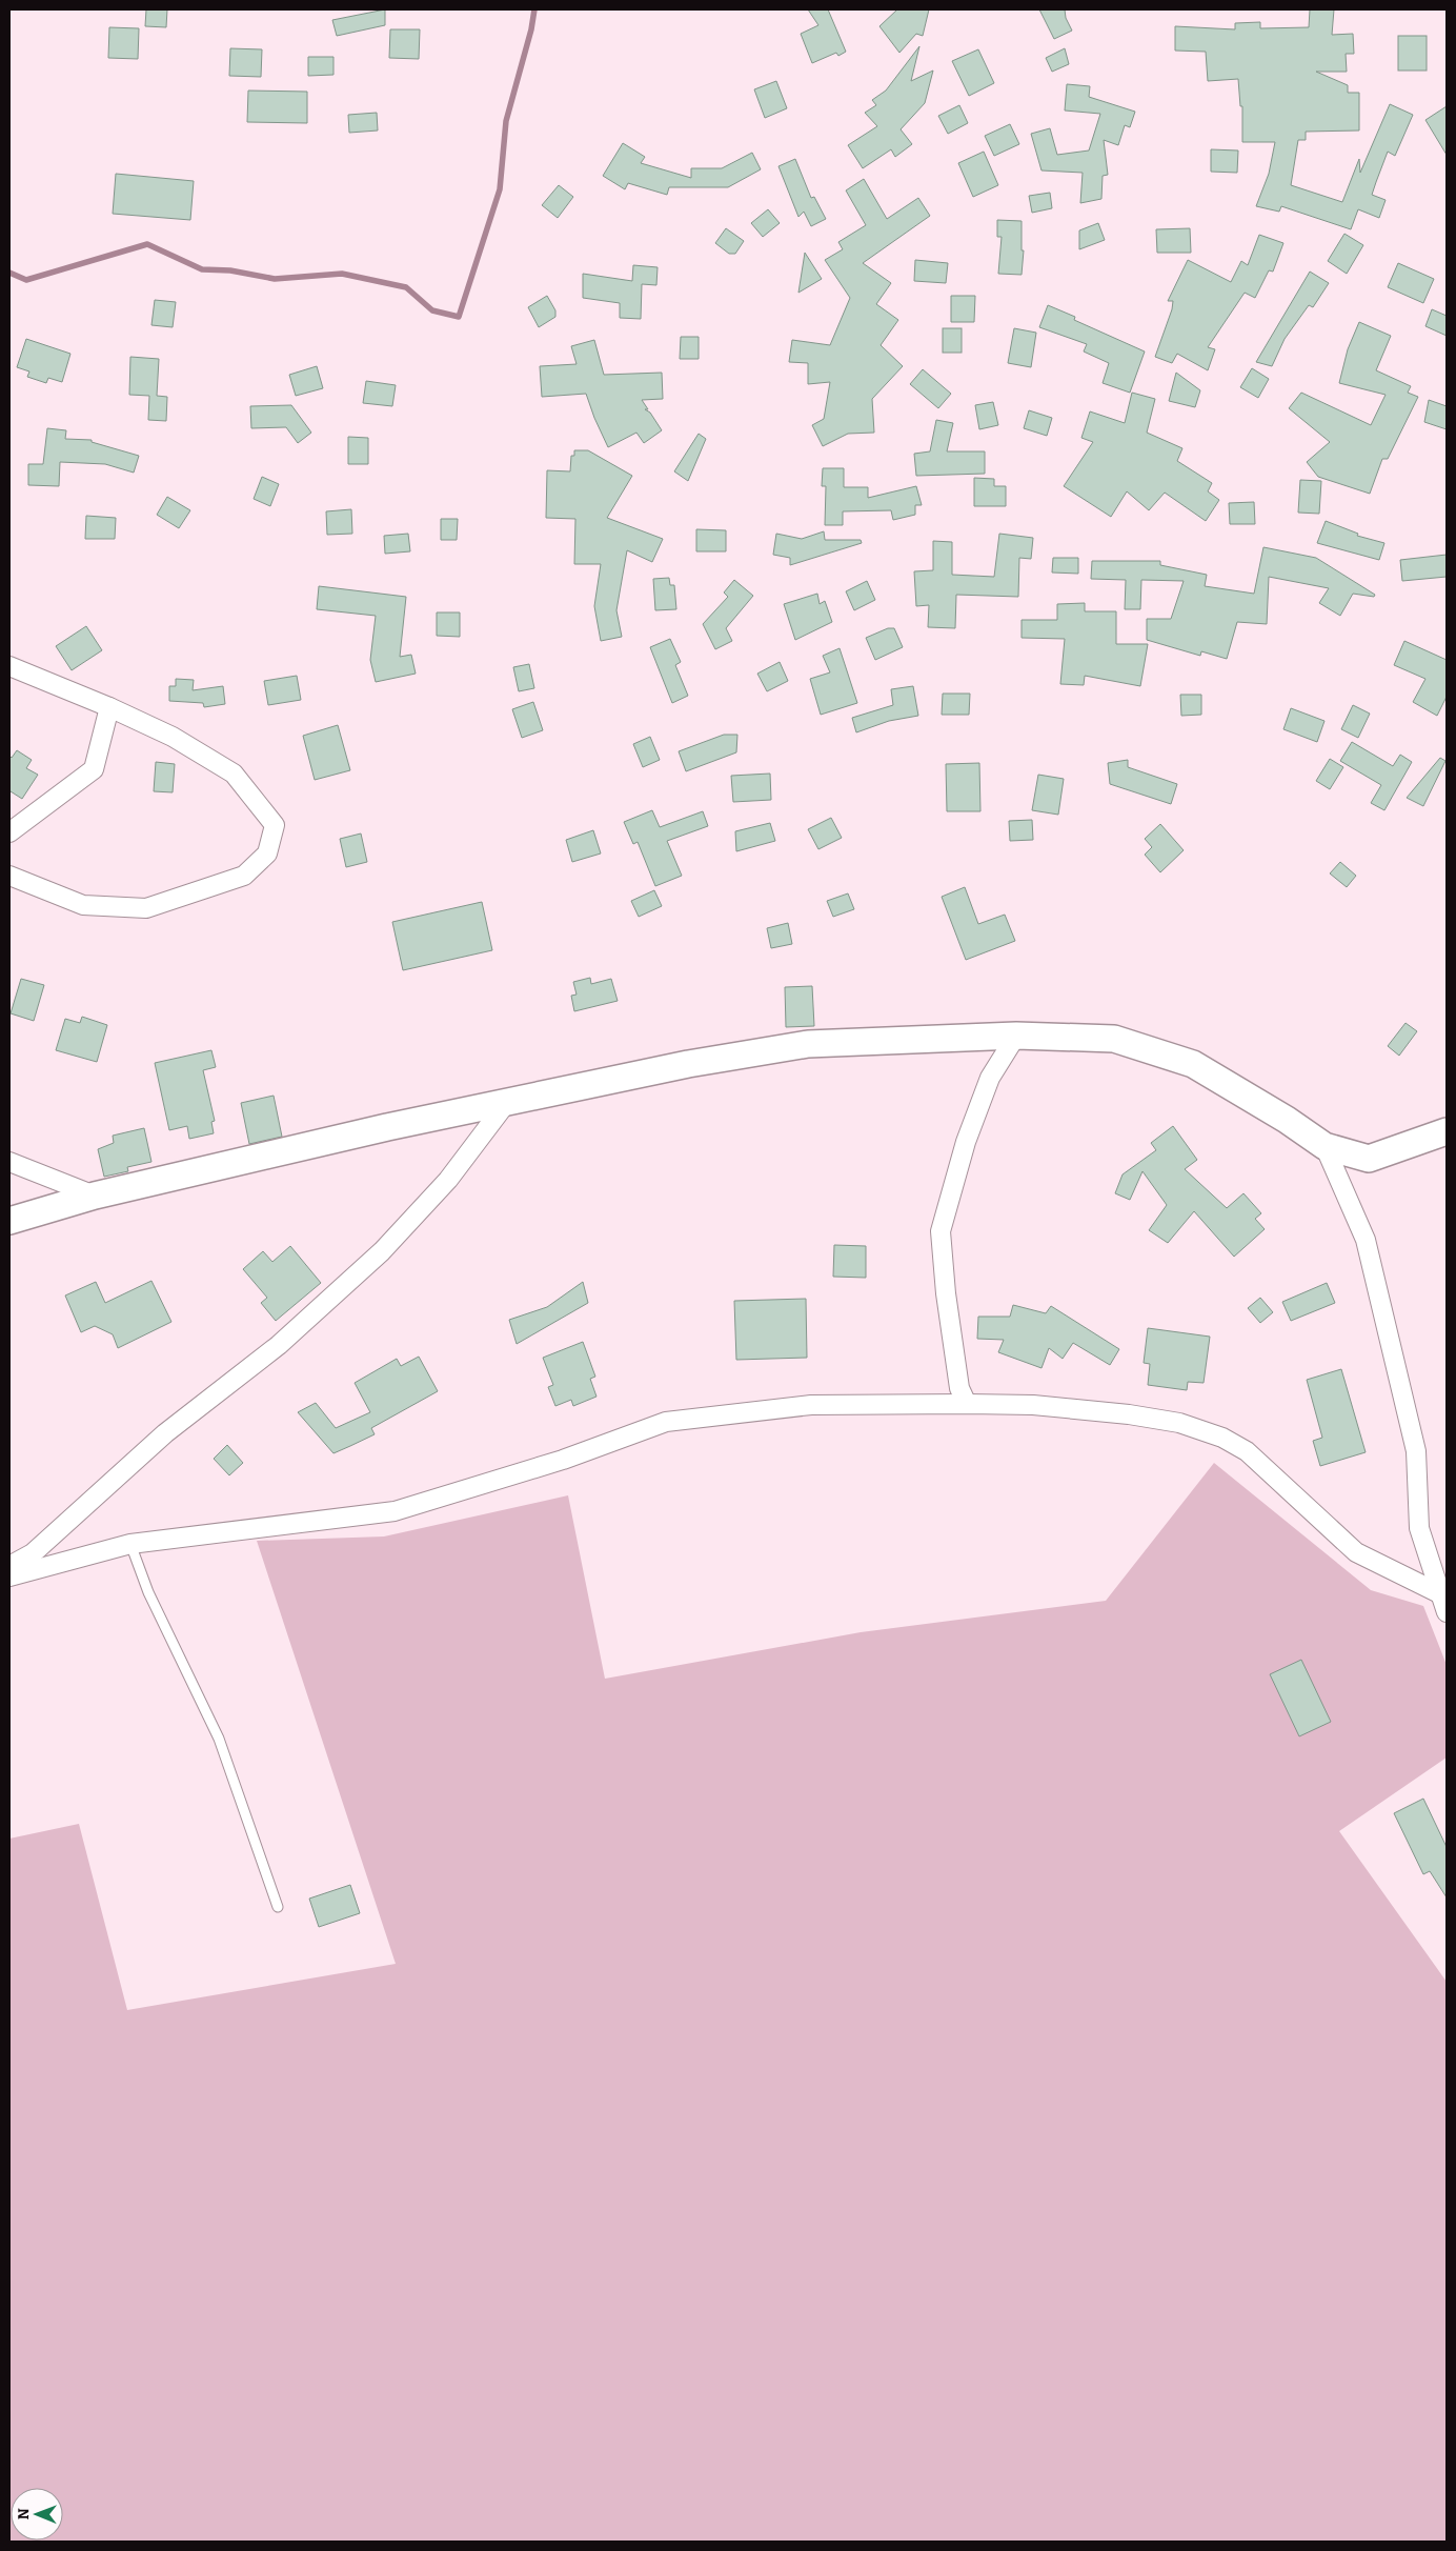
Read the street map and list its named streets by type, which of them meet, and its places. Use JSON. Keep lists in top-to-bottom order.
{
  "north": "left"
}
